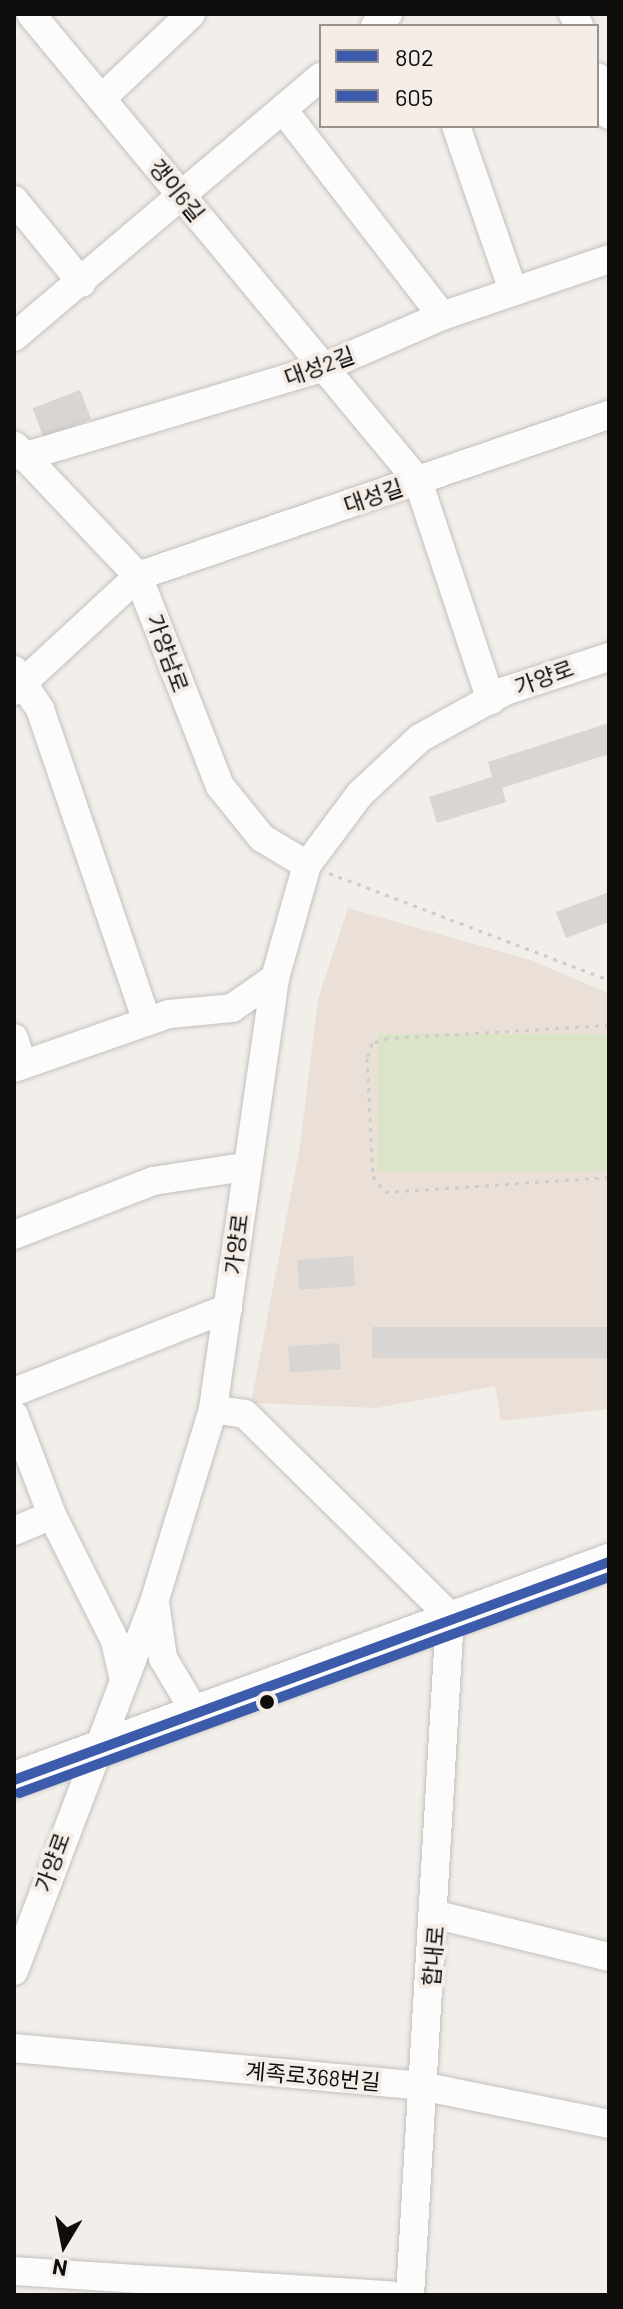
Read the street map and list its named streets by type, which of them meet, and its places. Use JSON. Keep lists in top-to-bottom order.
{
  "streets": {
    "street": [
      "갱이6길",
      "대성2길",
      "대성길",
      "가양남로",
      "가양로",
      "합내로",
      "계족로368번길"
    ]
  },
  "crossings": [
    ["갱이6길", "대성2길"],
    ["갱이6길", "대성길"],
    ["대성2길", "가양남로"],
    ["대성길", "가양남로"],
    ["가양남로", "가양로"],
    ["합내로", "계족로368번길"]
  ],
  "lines": ["transit line 802", "transit line 605"],
  "legend": ["802", "605"],
  "north": "bottom"
}
